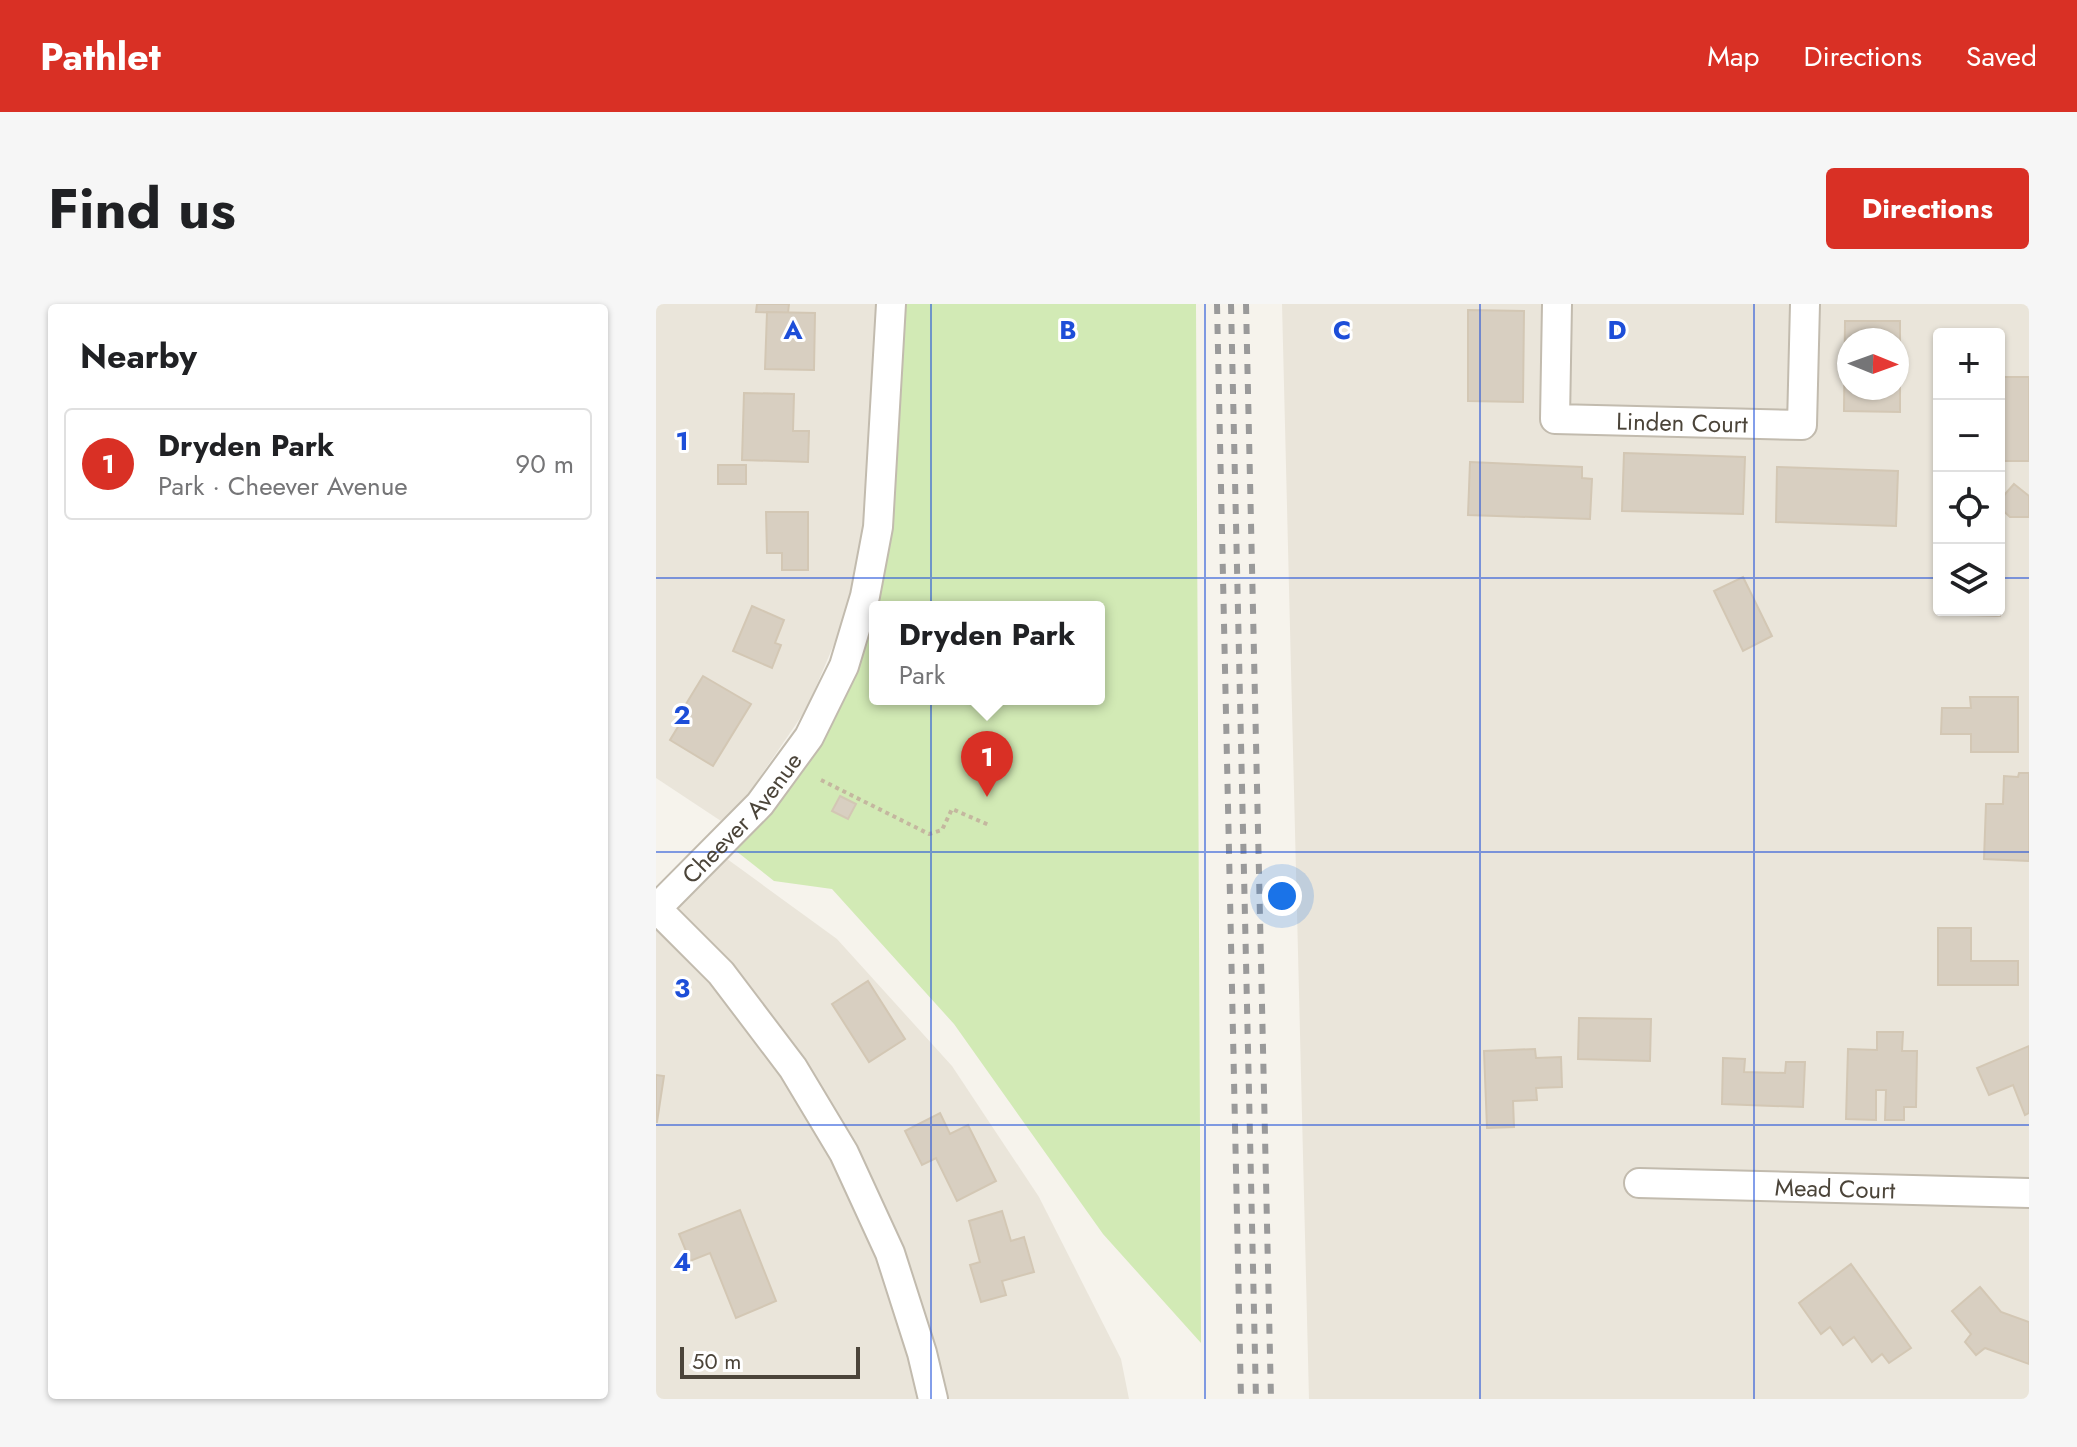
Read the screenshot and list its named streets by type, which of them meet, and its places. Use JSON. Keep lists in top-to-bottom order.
{
  "streets": {
    "street": ["Linden Court", "Cheever Avenue", "Mead Court"]
  },
  "scale_bar": "50 m",
  "north": "right",
  "page": {
    "header": "Pathlet",
    "nav": ["Map", "Directions", "Saved"],
    "title": "Find us",
    "buttons": "Directions",
    "heading": "Nearby",
    "map_buttons": ["+", "−"],
    "list": [
      {
        "mark": "1",
        "name": "Dryden Park",
        "note": "Park · Cheever Avenue",
        "value": "90 m"
      }
    ],
    "popup": ["Dryden Park", "Park"],
    "pins": "1",
    "scale": "50 m"
  },
  "grid": {
    "columns": [
      "A",
      "B",
      "C",
      "D"
    ],
    "rows": [
      "1",
      "2",
      "3",
      "4"
    ]
  }
}
